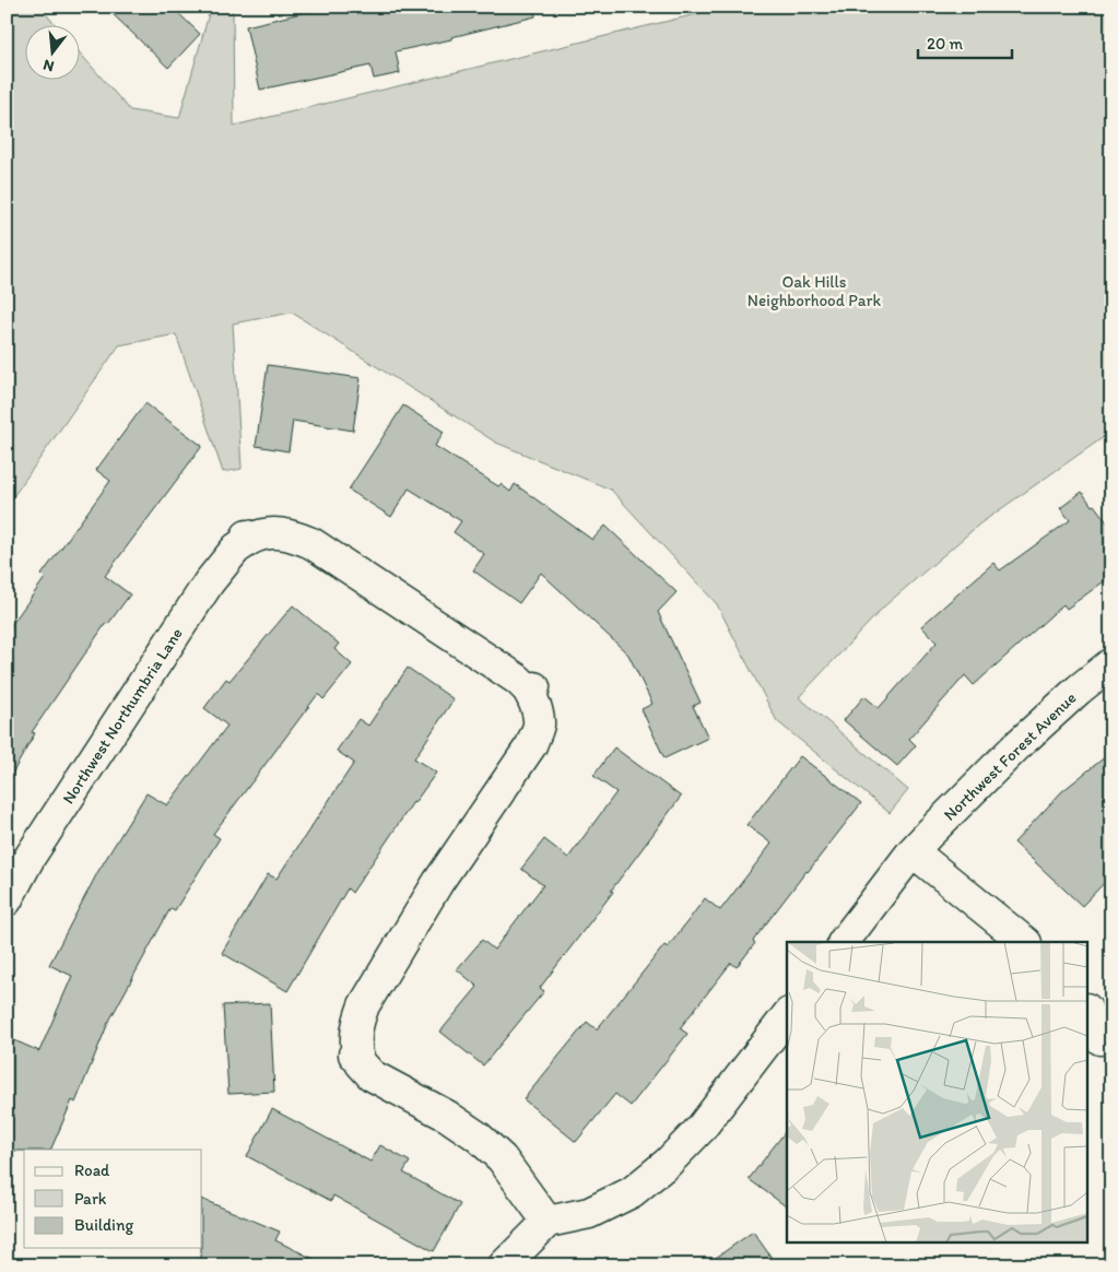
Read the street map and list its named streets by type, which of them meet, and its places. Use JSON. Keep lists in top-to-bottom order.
{
  "streets": {
    "street": ["Northwest Northumbria Lane", "Northwest Forest Avenue"]
  },
  "parks": ["Oak Hills Neighborhood Park"],
  "legend": ["Road", "Park", "Building"],
  "scale_bar": "20 m",
  "north": "bottom"
}
